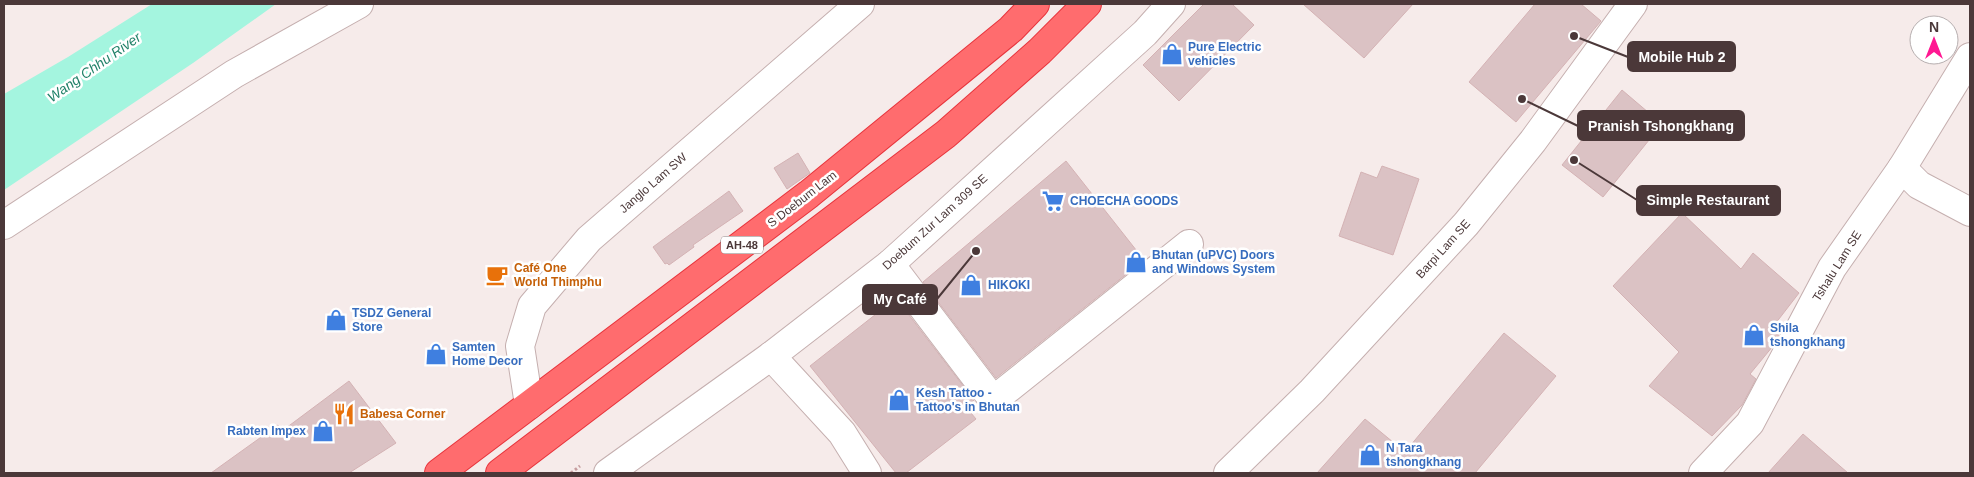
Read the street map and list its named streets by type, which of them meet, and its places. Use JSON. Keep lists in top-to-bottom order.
{
  "streets": {
    "highway": ["S Doebum Lam", "AH-48"],
    "street": [
      "Janglo Lam SW",
      "Doebum Zur Lam 309 SE",
      "Barpi Lam SE",
      "Tshalu Lam SE"
    ]
  },
  "crossings": [
    ["Janglo Lam SW", "S Doebum Lam"]
  ],
  "water": ["Wang Chhu River"],
  "places": {
    "other": [
      "Mobile Hub 2",
      "Pranish Tshongkhang",
      "Simple Restaurant",
      "My Café"
    ],
    "shop": [
      "Pure Electric vehicles",
      "Bhutan (uPVC) Doors and Windows System",
      "HIKOKI",
      "TSDZ General Store",
      "Shila tshongkhang",
      "Samten Home Decor",
      "Kesh Tattoo - Tattoo's in Bhutan",
      "Rabten Impex",
      "N Tara tshongkhang"
    ],
    "supermarket": ["CHOECHA GOODS"],
    "cafe": ["Café One World Thimphu"],
    "restaurant": ["Babesa Corner"]
  },
  "north": "top"
}
